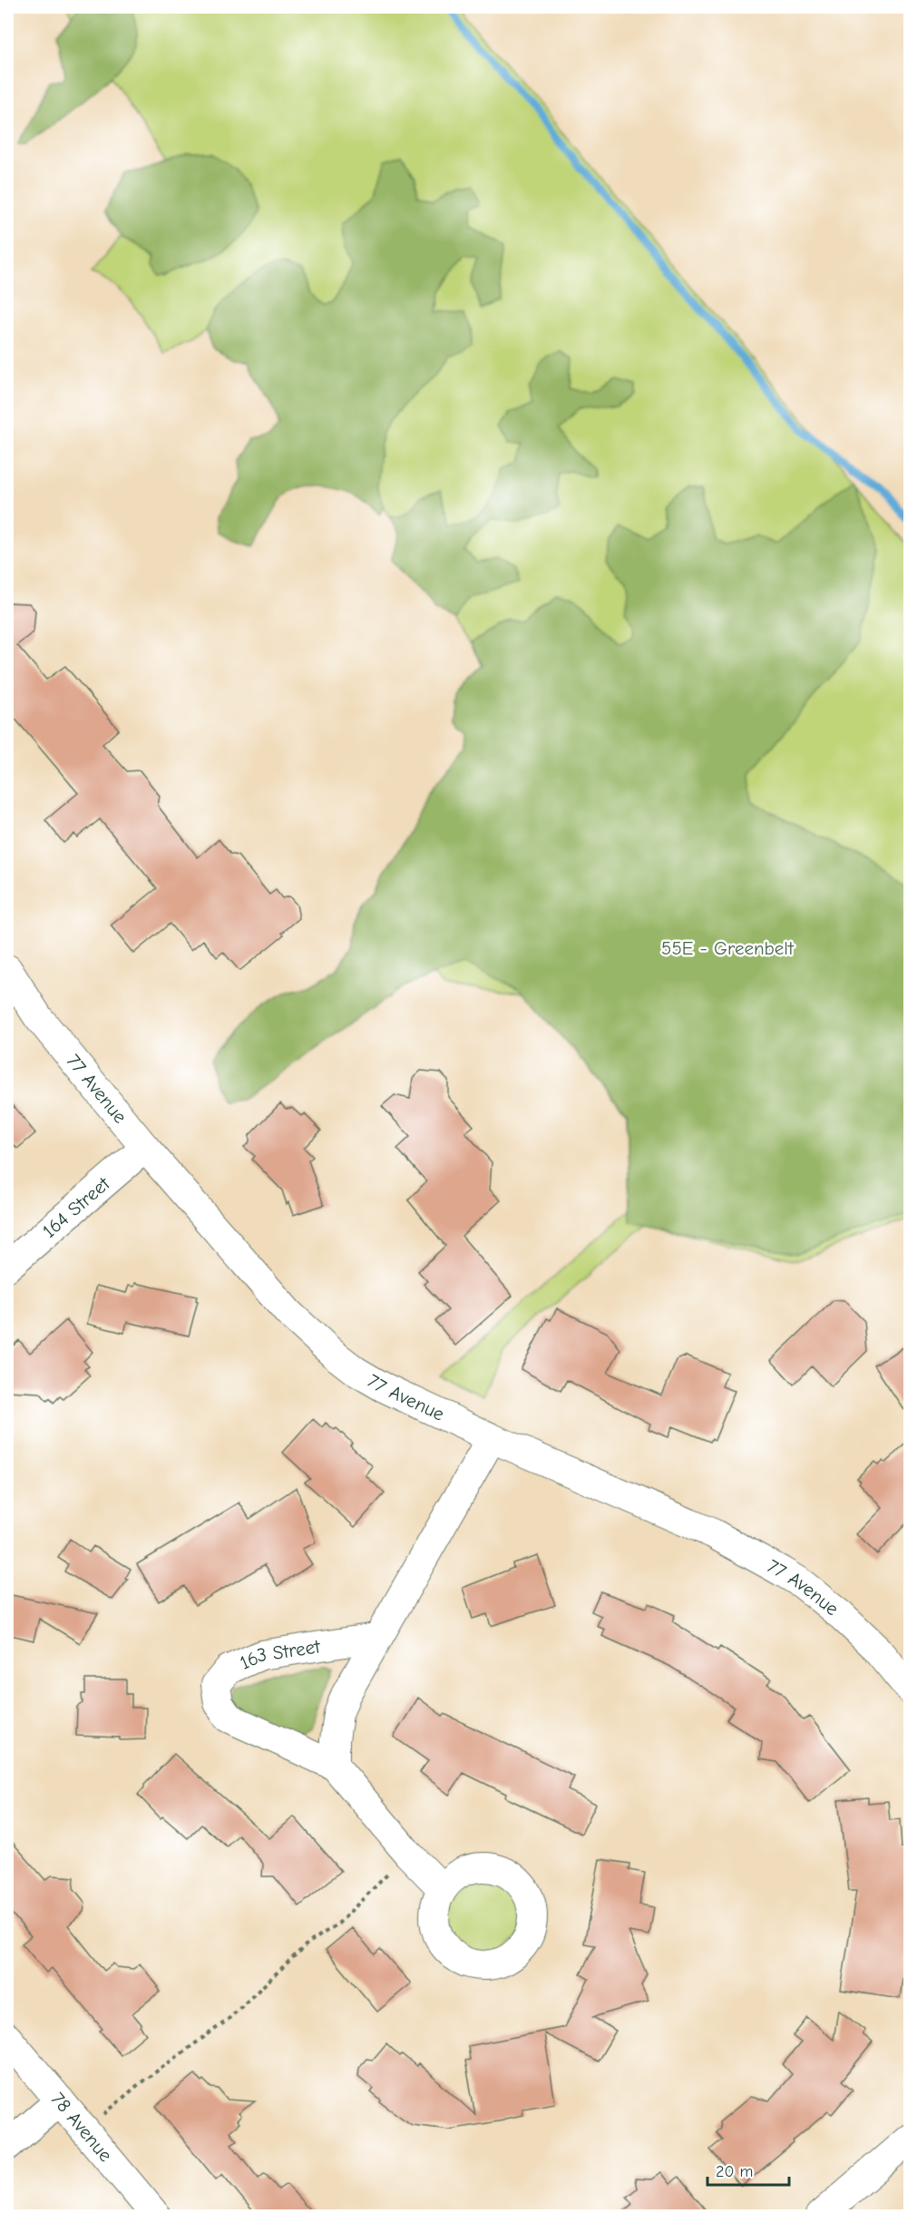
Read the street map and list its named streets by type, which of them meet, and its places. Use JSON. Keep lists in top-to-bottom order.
{
  "streets": {
    "street": [
      "77 Avenue",
      "164 Street",
      "163 Street",
      "78 Avenue"
    ]
  },
  "crossings": [
    ["77 Avenue", "164 Street"]
  ],
  "parks": ["55E - Greenbelt"],
  "scale_bar": "20 m"
}
